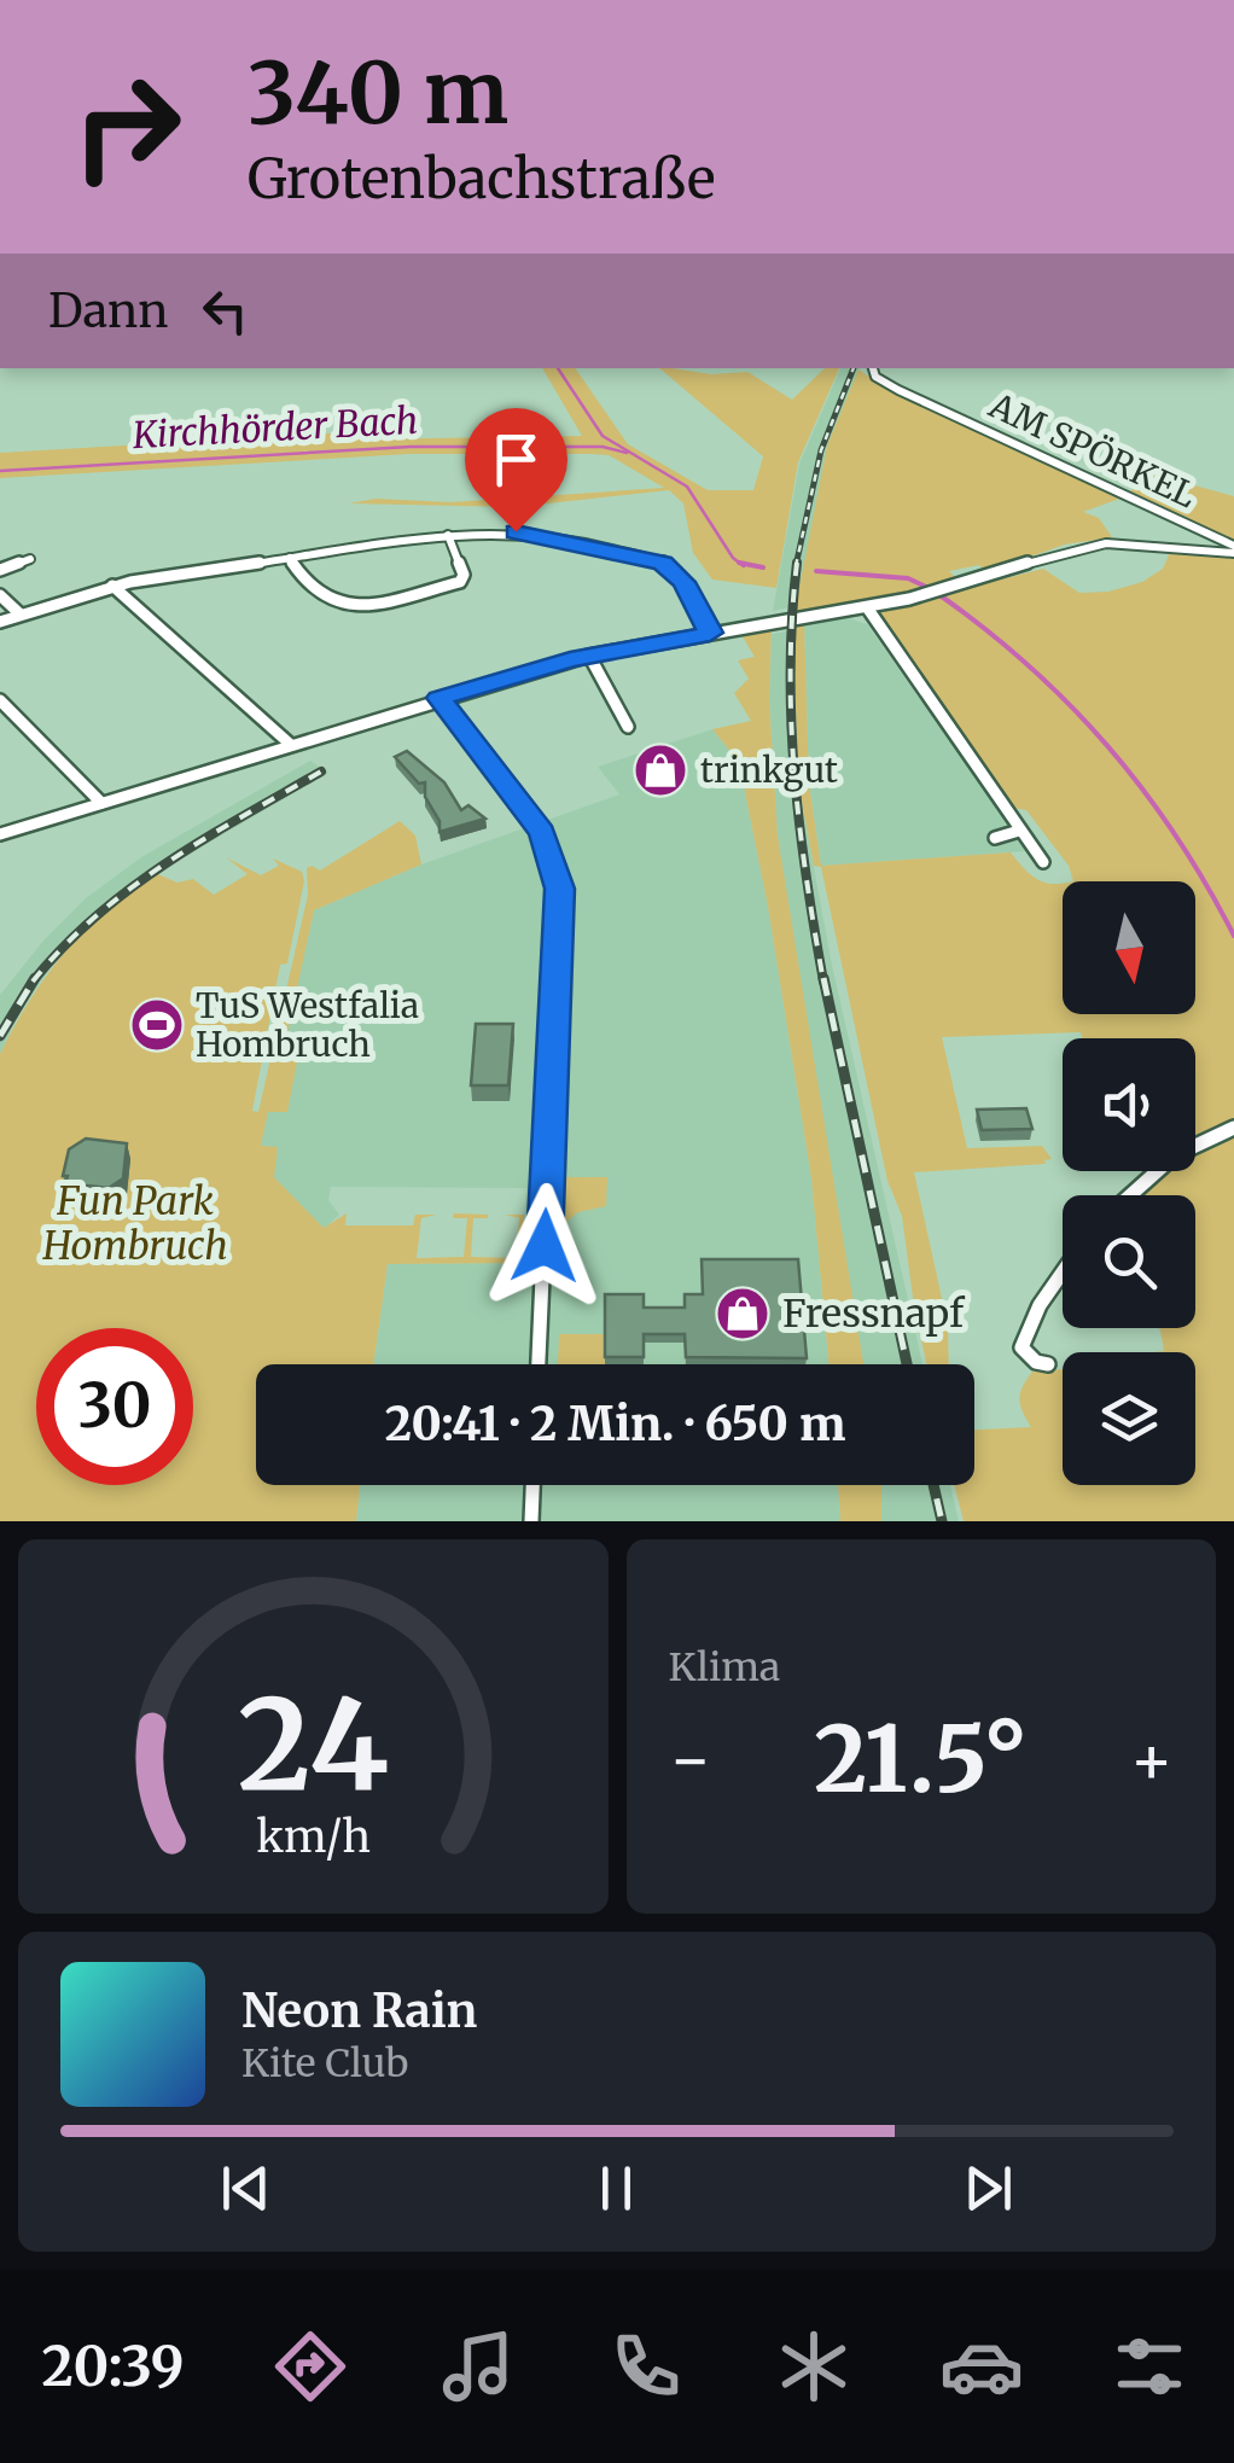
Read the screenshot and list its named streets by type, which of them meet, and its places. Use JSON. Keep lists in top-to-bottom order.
{
  "streets": {
    "street": ["AM SPÖRKEL"]
  },
  "water": ["Kirchhörder Bach"],
  "parks": ["Fun Park Hombruch"],
  "places": {
    "shop": ["trinkgut", "Fressnapf"],
    "sports": ["TuS Westfalia Hombruch"]
  },
  "north": "bottom",
  "page": {
    "turn": ["340 m", "Grotenbachstraße"],
    "then": "Dann",
    "limit": "30",
    "trip": "20:41 · 2 Min. · 650 m",
    "tile": "Klima",
    "heat": ["−", "21.5°", "+"],
    "song": ["Neon Rain", "Kite Club"],
    "tabs": "20:39",
    "gauge": ["24", "km/h"]
  }
}
